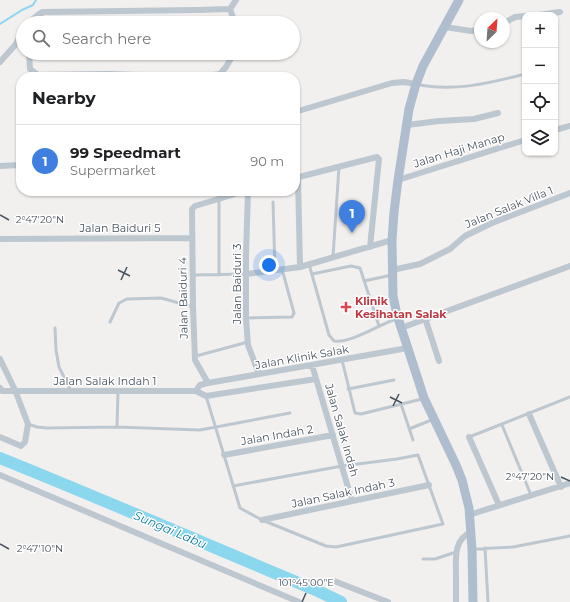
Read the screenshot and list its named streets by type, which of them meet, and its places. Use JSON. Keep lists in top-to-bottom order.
{
  "streets": {
    "street": [
      "Jalan Haji Manap",
      "Jalan Salak Villa 1",
      "Jalan Baiduri 5",
      "Jalan Baiduri 3",
      "Jalan Baiduri 4",
      "Jalan Klinik Salak",
      "Jalan Salak Indah 1",
      "Jalan Salak Indah",
      "Jalan Indah 2",
      "Jalan Salak Indah 3"
    ]
  },
  "crossings": [
    ["Jalan Baiduri 5", "Jalan Baiduri 4"],
    ["Jalan Baiduri 3", "Jalan Klinik Salak"],
    ["Jalan Baiduri 4", "Jalan Klinik Salak"],
    ["Jalan Klinik Salak", "Jalan Salak Indah 1"],
    ["Jalan Klinik Salak", "Jalan Salak Indah"],
    ["Jalan Salak Indah", "Jalan Indah 2"],
    ["Jalan Salak Indah", "Jalan Salak Indah 3"]
  ],
  "water": ["Sungai Labu"],
  "places": {
    "health": ["Klinik Kesihatan Salak"]
  },
  "north": "top right",
  "page": {
    "map_buttons": ["+", "−"],
    "search": "Search here",
    "heading": "Nearby",
    "list": [
      {
        "mark": "1",
        "name": "99 Speedmart",
        "note": "Supermarket",
        "value": "90 m"
      }
    ],
    "pins": "1"
  },
  "coordinates": ["2°47'20\"N", "2°47'10\"N", "101°45'00\"E"]
}
